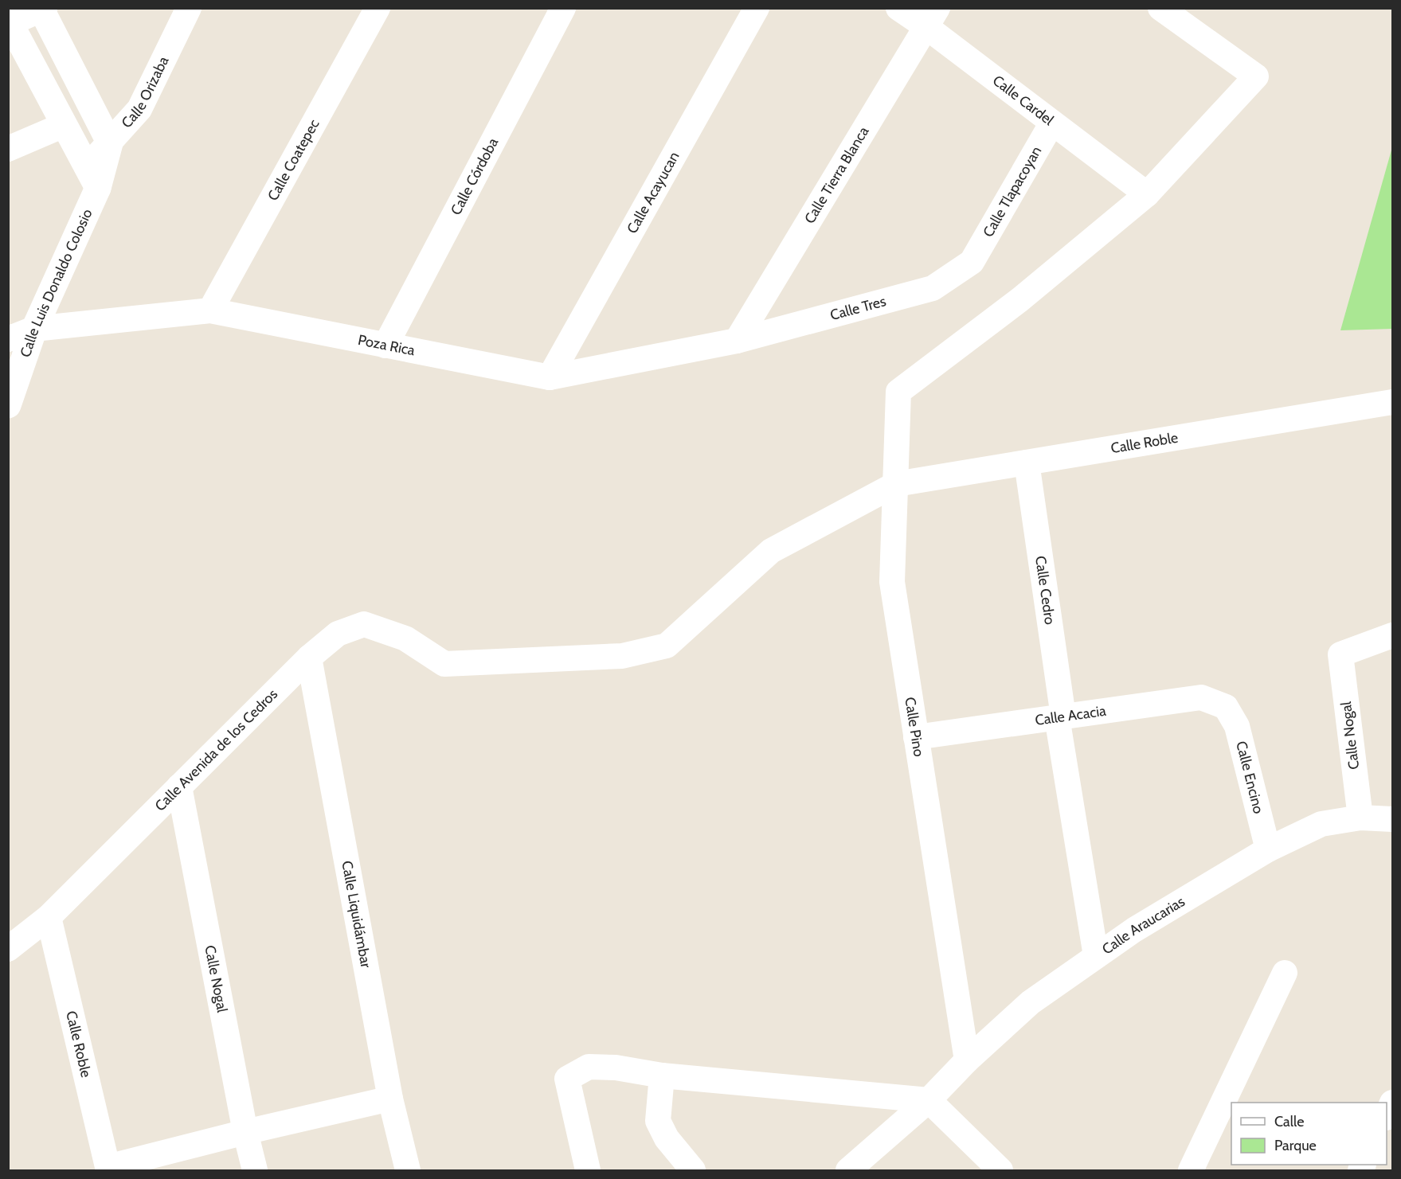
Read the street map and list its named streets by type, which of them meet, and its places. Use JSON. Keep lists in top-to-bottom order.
{
  "streets": {
    "street": [
      "Calle Orizaba",
      "Calle Cardel",
      "Calle Coatepec",
      "Calle Tierra Blanca",
      "Calle Córdoba",
      "Calle Tlapacoyan",
      "Calle Acayucan",
      "Calle Luis Donaldo Colosio",
      "Calle Tres",
      "Poza Rica",
      "Calle Roble",
      "Calle Cedro",
      "Calle Acacia",
      "Calle Pino",
      "Calle Nogal",
      "Calle Avenida de los Cedros",
      "Calle Encino",
      "Calle Liquidámbar",
      "Calle Araucarias"
    ]
  },
  "crossings": [
    ["Calle Orizaba", "Calle Luis Donaldo Colosio"],
    ["Calle Cardel", "Calle Tierra Blanca"],
    ["Calle Cardel", "Calle Tlapacoyan"],
    ["Calle Cardel", "Calle Pino"],
    ["Calle Coatepec", "Poza Rica"],
    ["Calle Tierra Blanca", "Calle Tres"],
    ["Calle Tierra Blanca", "Poza Rica"],
    ["Calle Córdoba", "Poza Rica"],
    ["Calle Tlapacoyan", "Calle Tres"],
    ["Calle Acayucan", "Poza Rica"],
    ["Calle Luis Donaldo Colosio", "Poza Rica"],
    ["Calle Tres", "Poza Rica"],
    ["Calle Roble", "Calle Cedro"],
    ["Calle Roble", "Calle Pino"],
    ["Calle Roble", "Calle Avenida de los Cedros"],
    ["Calle Cedro", "Calle Acacia"],
    ["Calle Cedro", "Calle Araucarias"],
    ["Calle Acacia", "Calle Pino"],
    ["Calle Acacia", "Calle Encino"],
    ["Calle Pino", "Calle Araucarias"],
    ["Calle Nogal", "Calle Avenida de los Cedros"],
    ["Calle Nogal", "Calle Araucarias"],
    ["Calle Avenida de los Cedros", "Calle Liquidámbar"],
    ["Calle Encino", "Calle Araucarias"]
  ],
  "legend": ["Calle", "Parque"]
}
